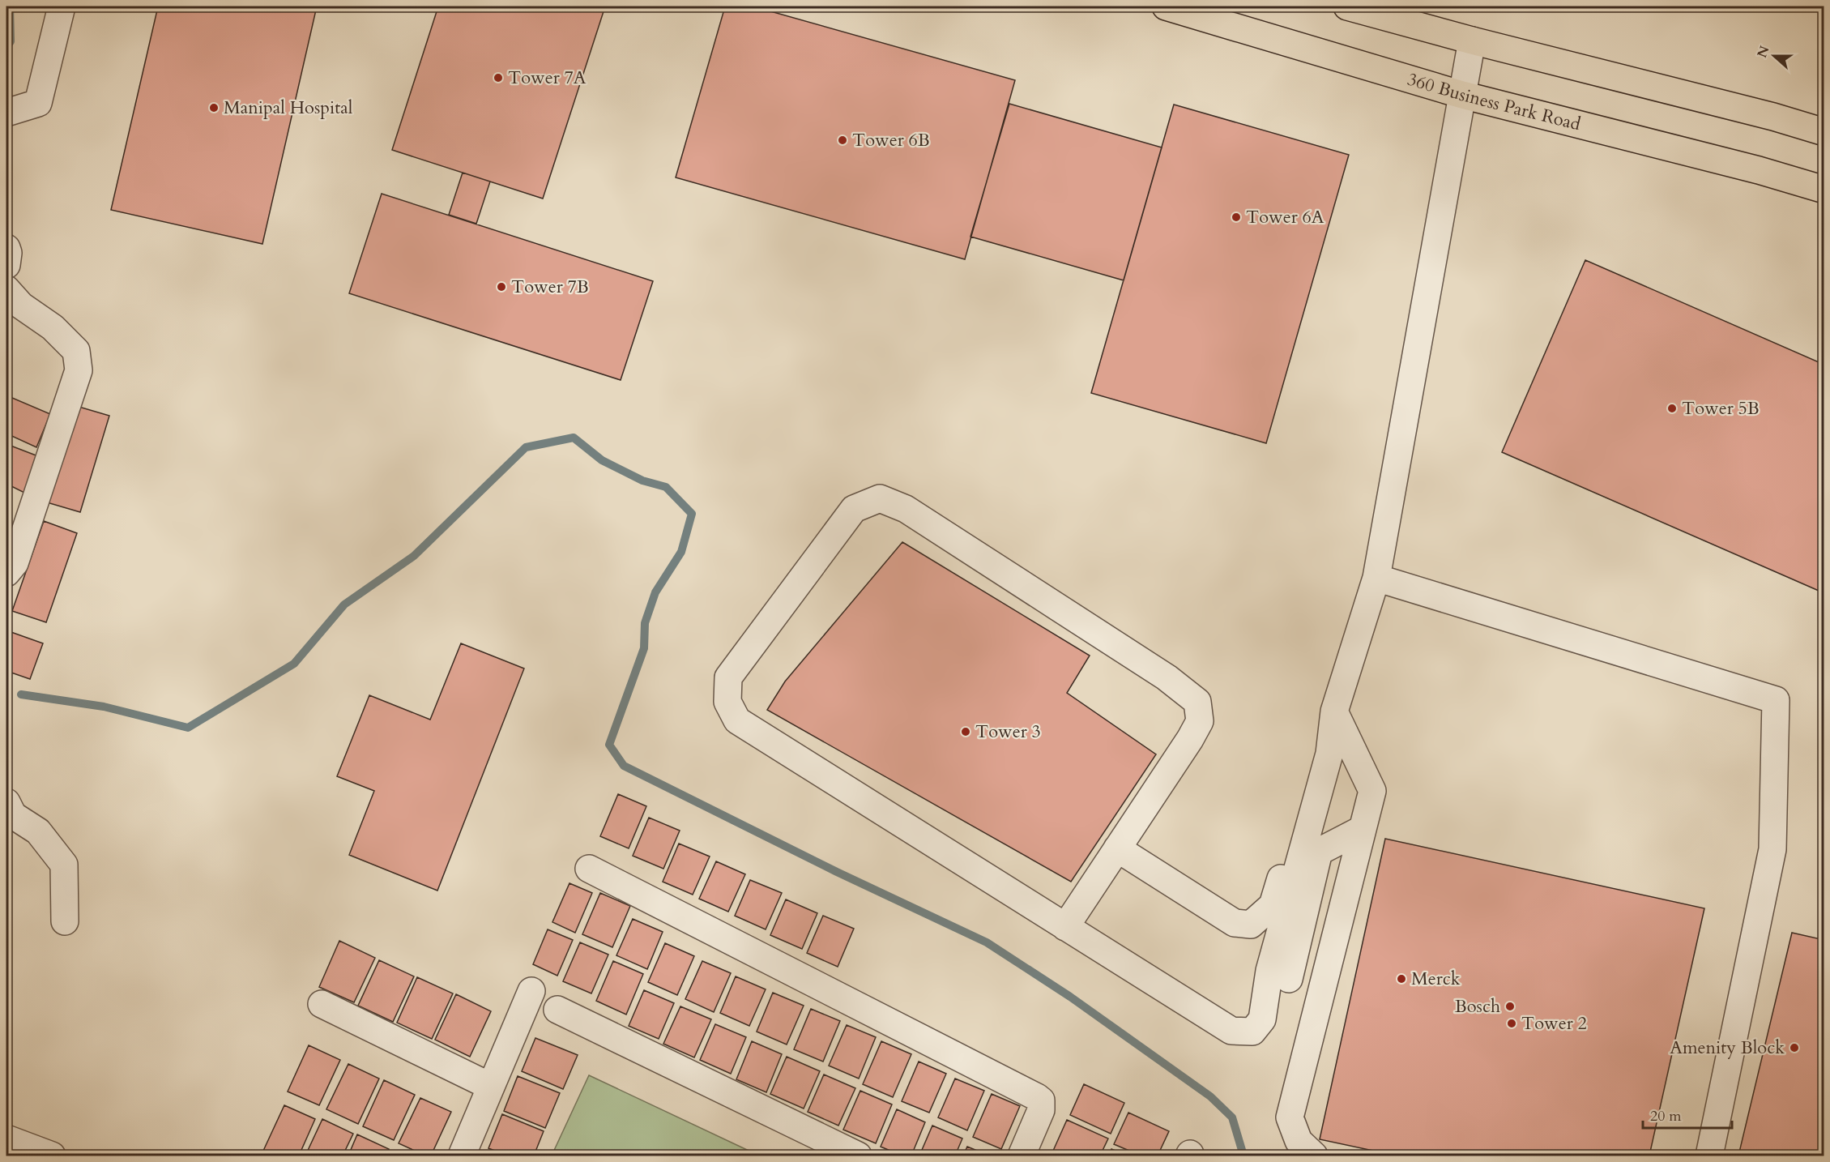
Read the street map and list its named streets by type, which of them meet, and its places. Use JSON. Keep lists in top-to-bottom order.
{
  "streets": {
    "main road": ["360 Business Park Road"]
  },
  "places": [
    "Tower 7A",
    "Manipal Hospital",
    "Tower 6B",
    "Tower 6A",
    "Tower 7B",
    "Tower 5B",
    "Tower 3",
    "Merck",
    "Bosch",
    "Tower 2",
    "Amenity Block"
  ],
  "scale_bar": "20 m",
  "north": "left"
}
